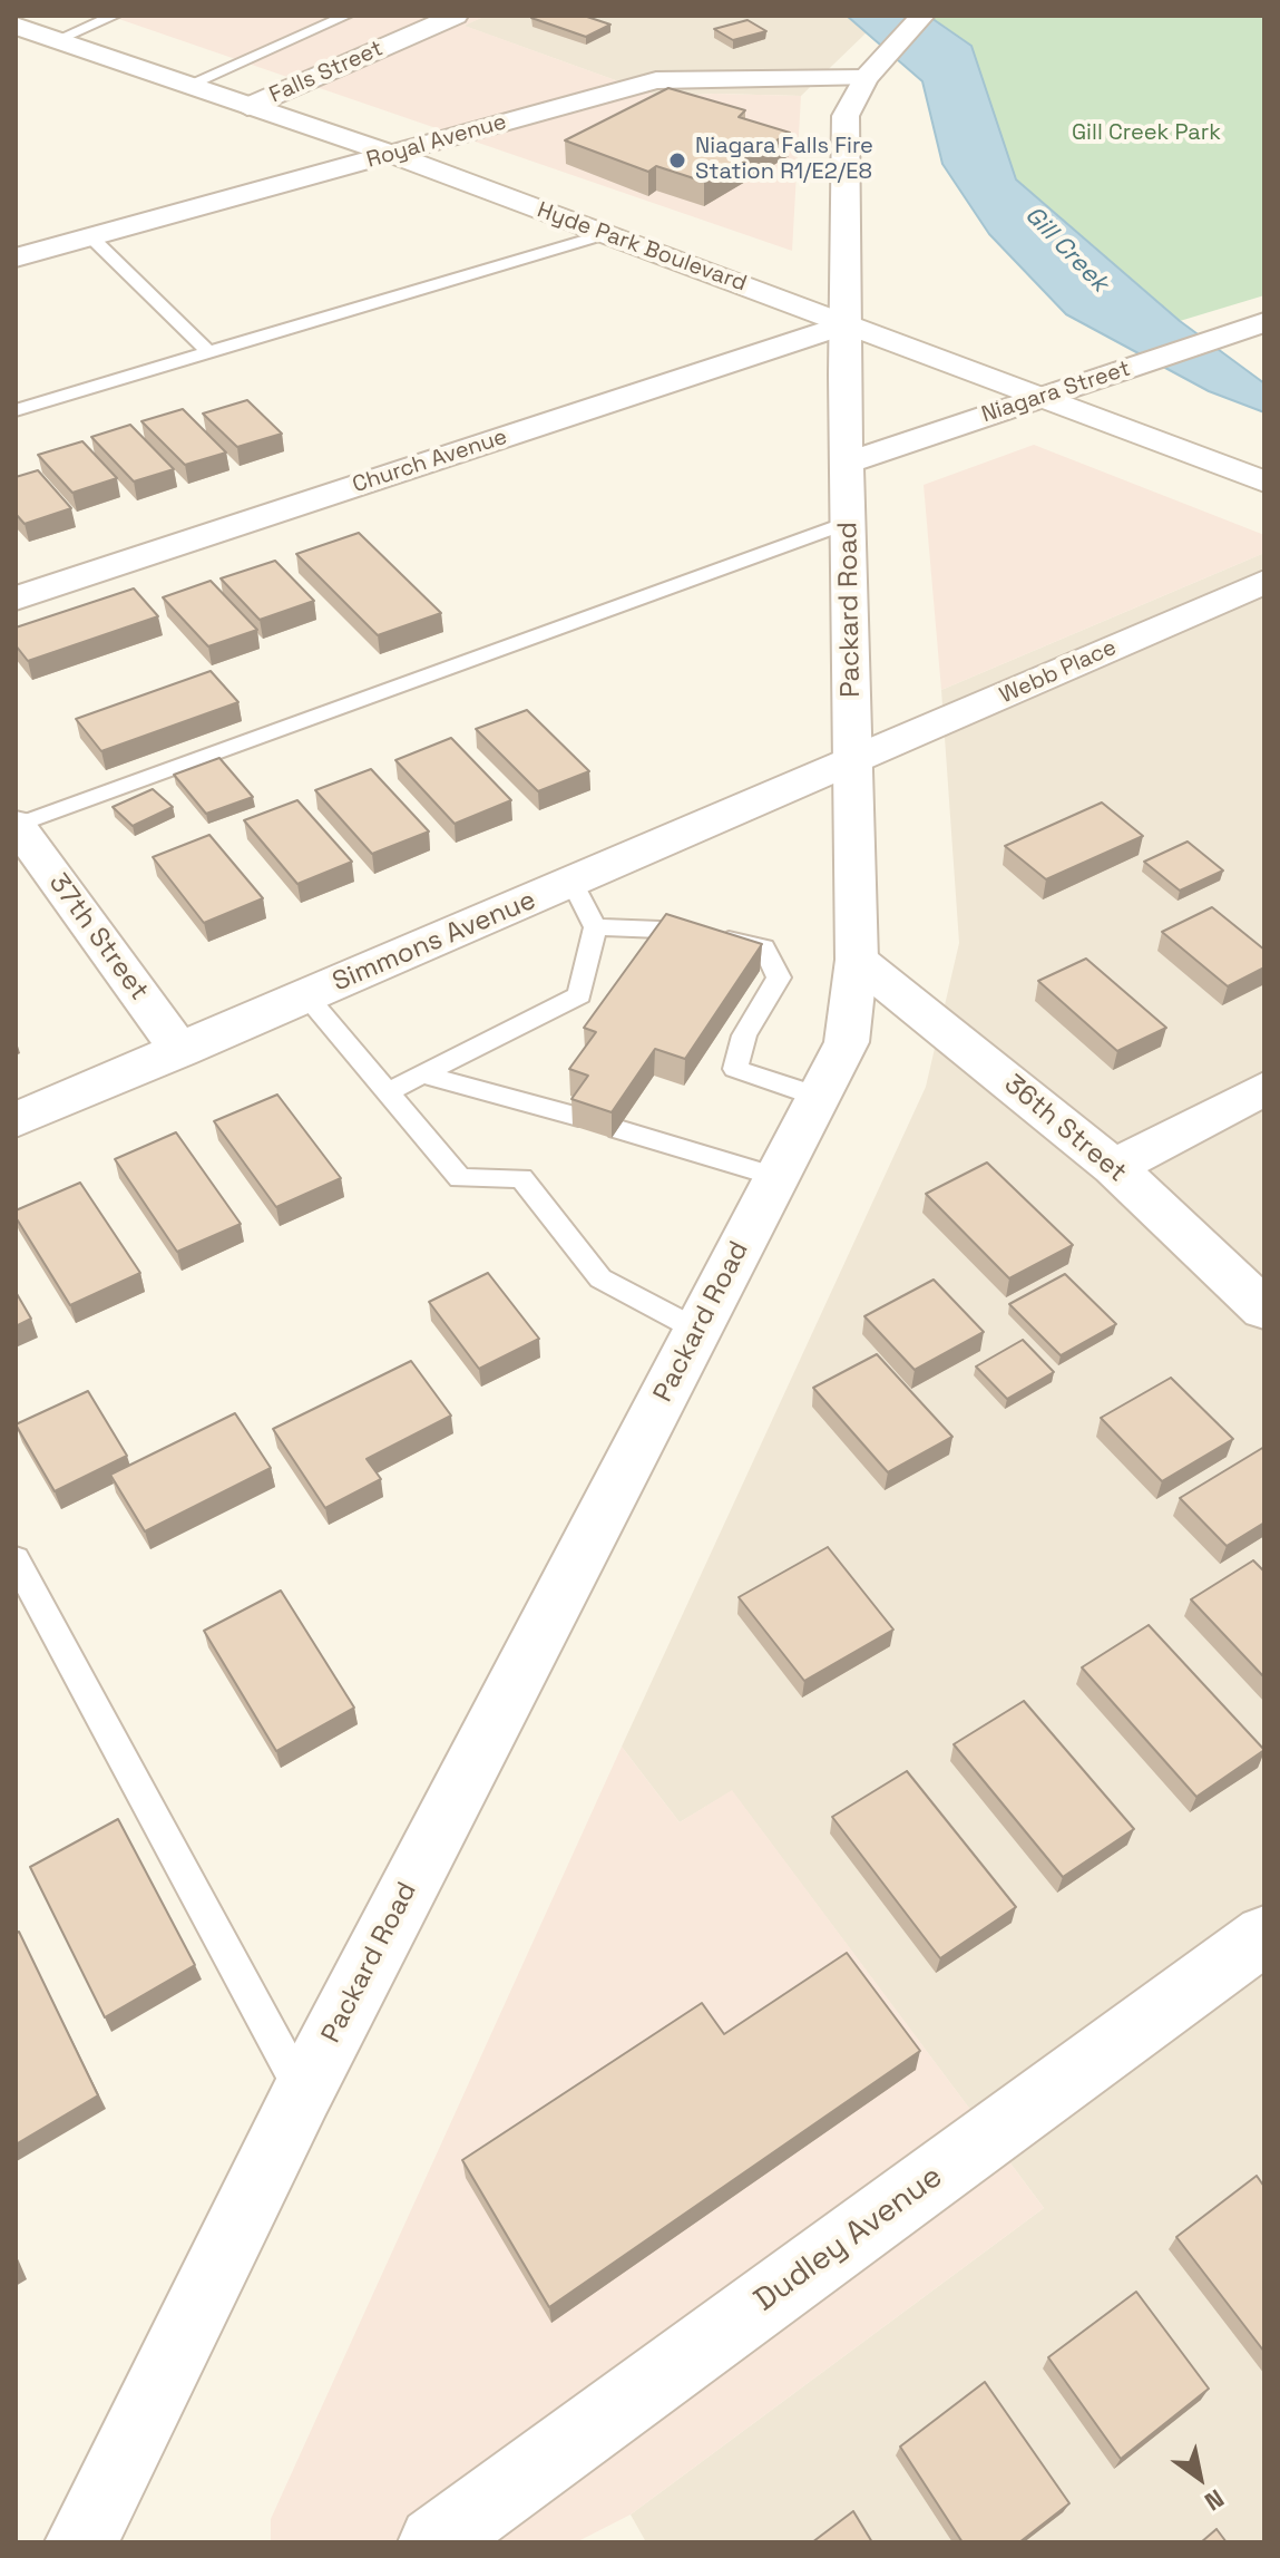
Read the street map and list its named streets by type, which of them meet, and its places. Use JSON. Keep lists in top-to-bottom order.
{
  "streets": {
    "street": [
      "Falls Street",
      "Royal Avenue",
      "Hyde Park Boulevard",
      "Niagara Street",
      "Church Avenue",
      "Packard Road",
      "Webb Place",
      "37th Street",
      "Simmons Avenue",
      "36th Street",
      "Dudley Avenue"
    ]
  },
  "crossings": [
    ["Falls Street", "Hyde Park Boulevard"],
    ["Royal Avenue", "Hyde Park Boulevard"],
    ["Royal Avenue", "Packard Road"],
    ["Hyde Park Boulevard", "Niagara Street"],
    ["Hyde Park Boulevard", "Church Avenue"],
    ["Hyde Park Boulevard", "Packard Road"],
    ["Niagara Street", "Packard Road"],
    ["Church Avenue", "Packard Road"],
    ["Packard Road", "Webb Place"],
    ["Packard Road", "Simmons Avenue"],
    ["Packard Road", "36th Street"],
    ["Webb Place", "Simmons Avenue"],
    ["37th Street", "Simmons Avenue"]
  ],
  "water": ["Gill Creek"],
  "parks": ["Gill Creek Park"],
  "places": ["Niagara Falls Fire Station R1/E2/E8"],
  "north": "bottom right"
}
